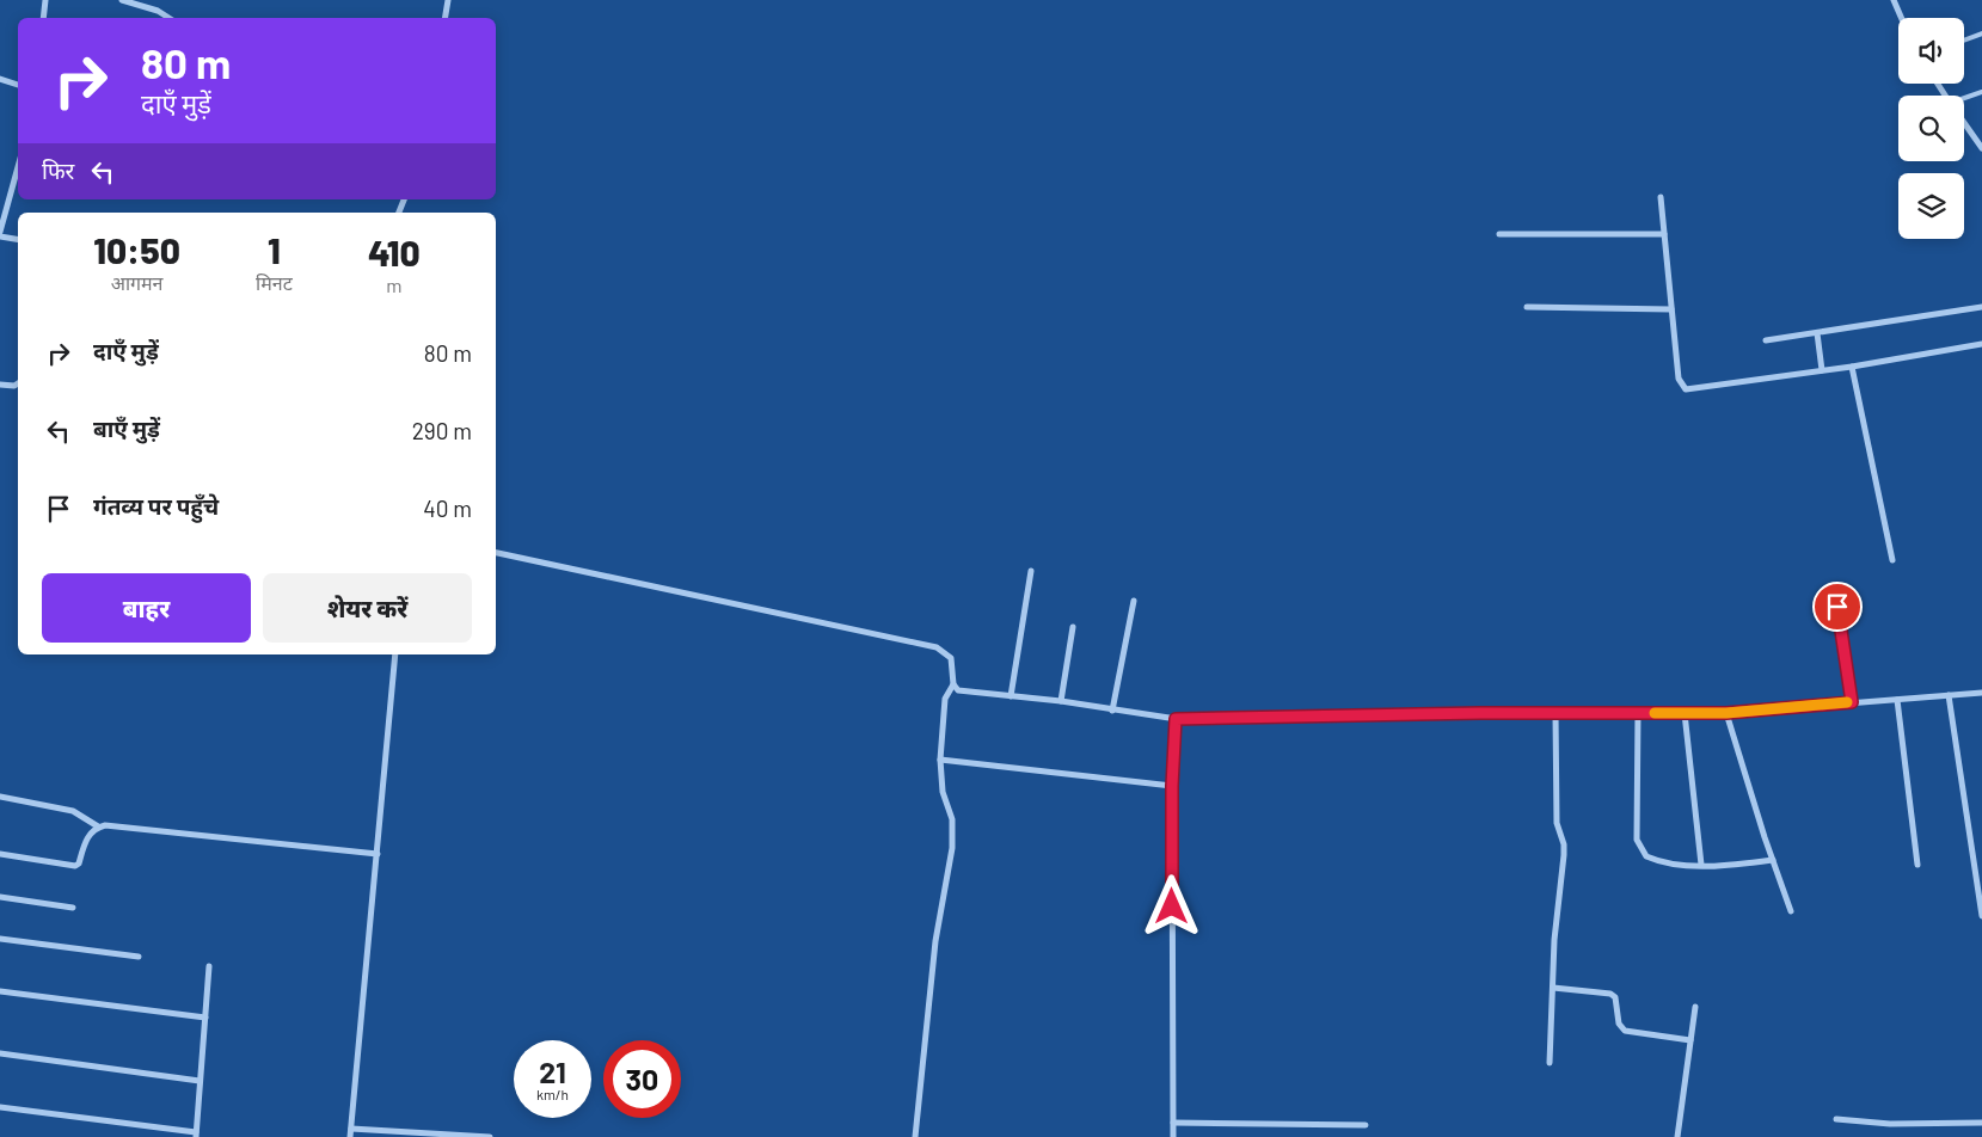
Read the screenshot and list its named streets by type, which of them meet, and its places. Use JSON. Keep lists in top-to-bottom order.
{
  "page": {
    "turn": ["80 m", "दाएँ मुड़ें"],
    "then": "फिर",
    "eta": [
      "10:50",
      "आगमन",
      "1",
      "मिनट",
      "410",
      "m"
    ],
    "list": [
      {
        "name": "दाएँ मुड़ें",
        "value": "80 m"
      },
      {
        "name": "बाएँ मुड़ें",
        "value": "290 m"
      },
      {
        "name": "गंतव्य पर पहुँचे",
        "value": "40 m"
      }
    ],
    "buttons": ["बाहर", "शेयर करें"],
    "speed": "21 km/h",
    "limit": "30"
  }
}
